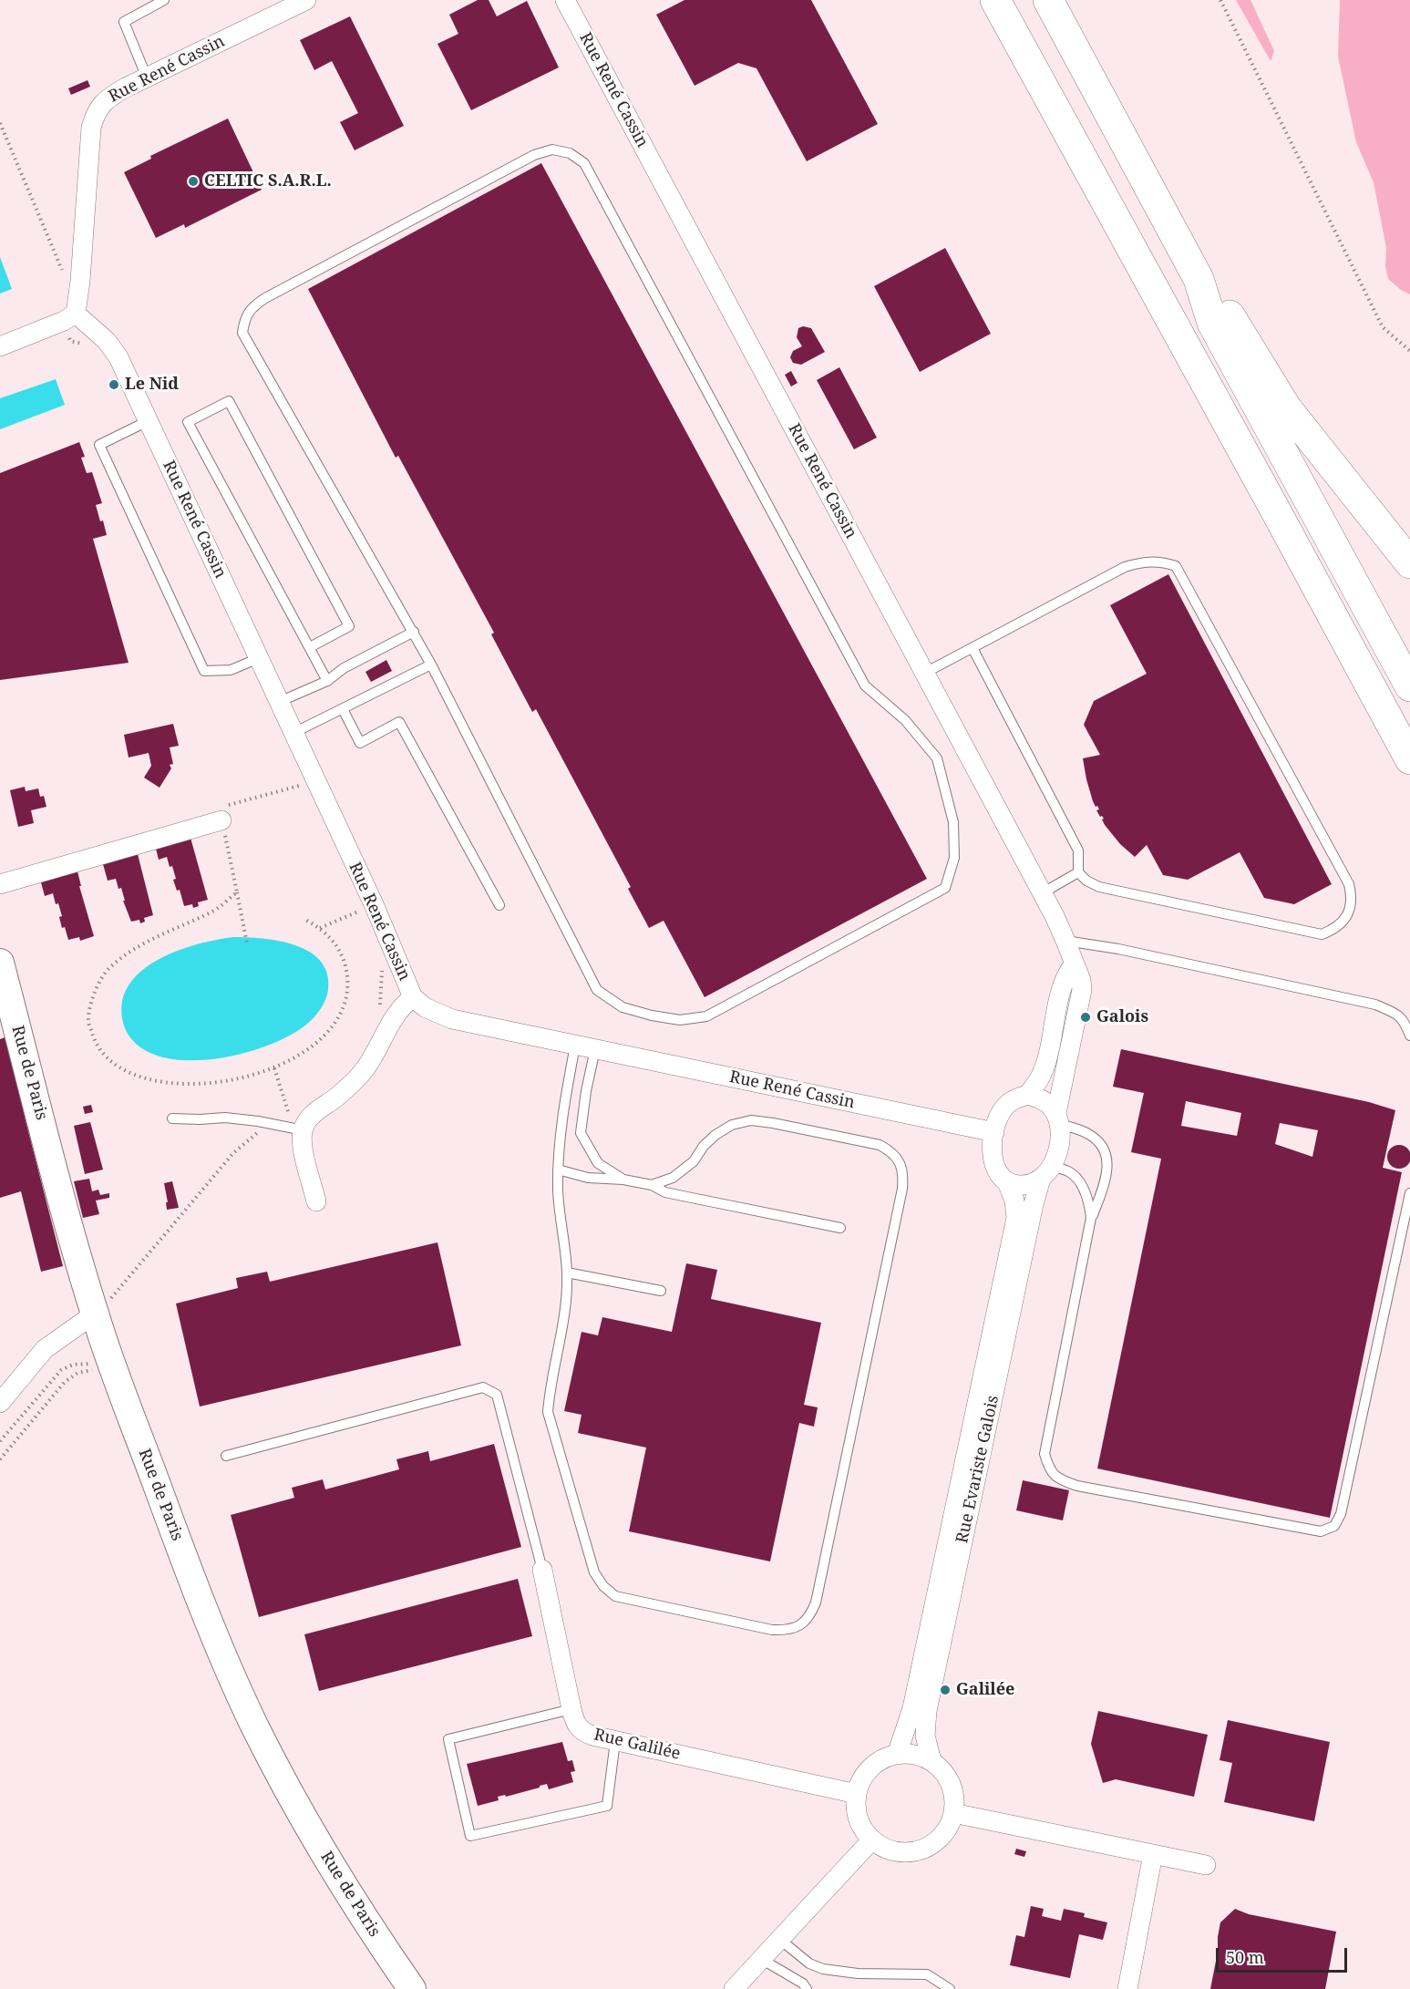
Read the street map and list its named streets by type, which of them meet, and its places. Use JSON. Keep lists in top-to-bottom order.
{
  "streets": {
    "street": [
      "Rue René Cassin",
      "Rue de Paris",
      "Rue Evariste Galois",
      "Rue Galilée"
    ]
  },
  "crossings": [
    ["Rue René Cassin", "Rue Evariste Galois"],
    ["Rue Evariste Galois", "Rue Galilée"]
  ],
  "places": [
    "CELTIC S.A.R.L.",
    "Le Nid",
    "Galois",
    "Galilée"
  ],
  "scale_bar": "50 m"
}
